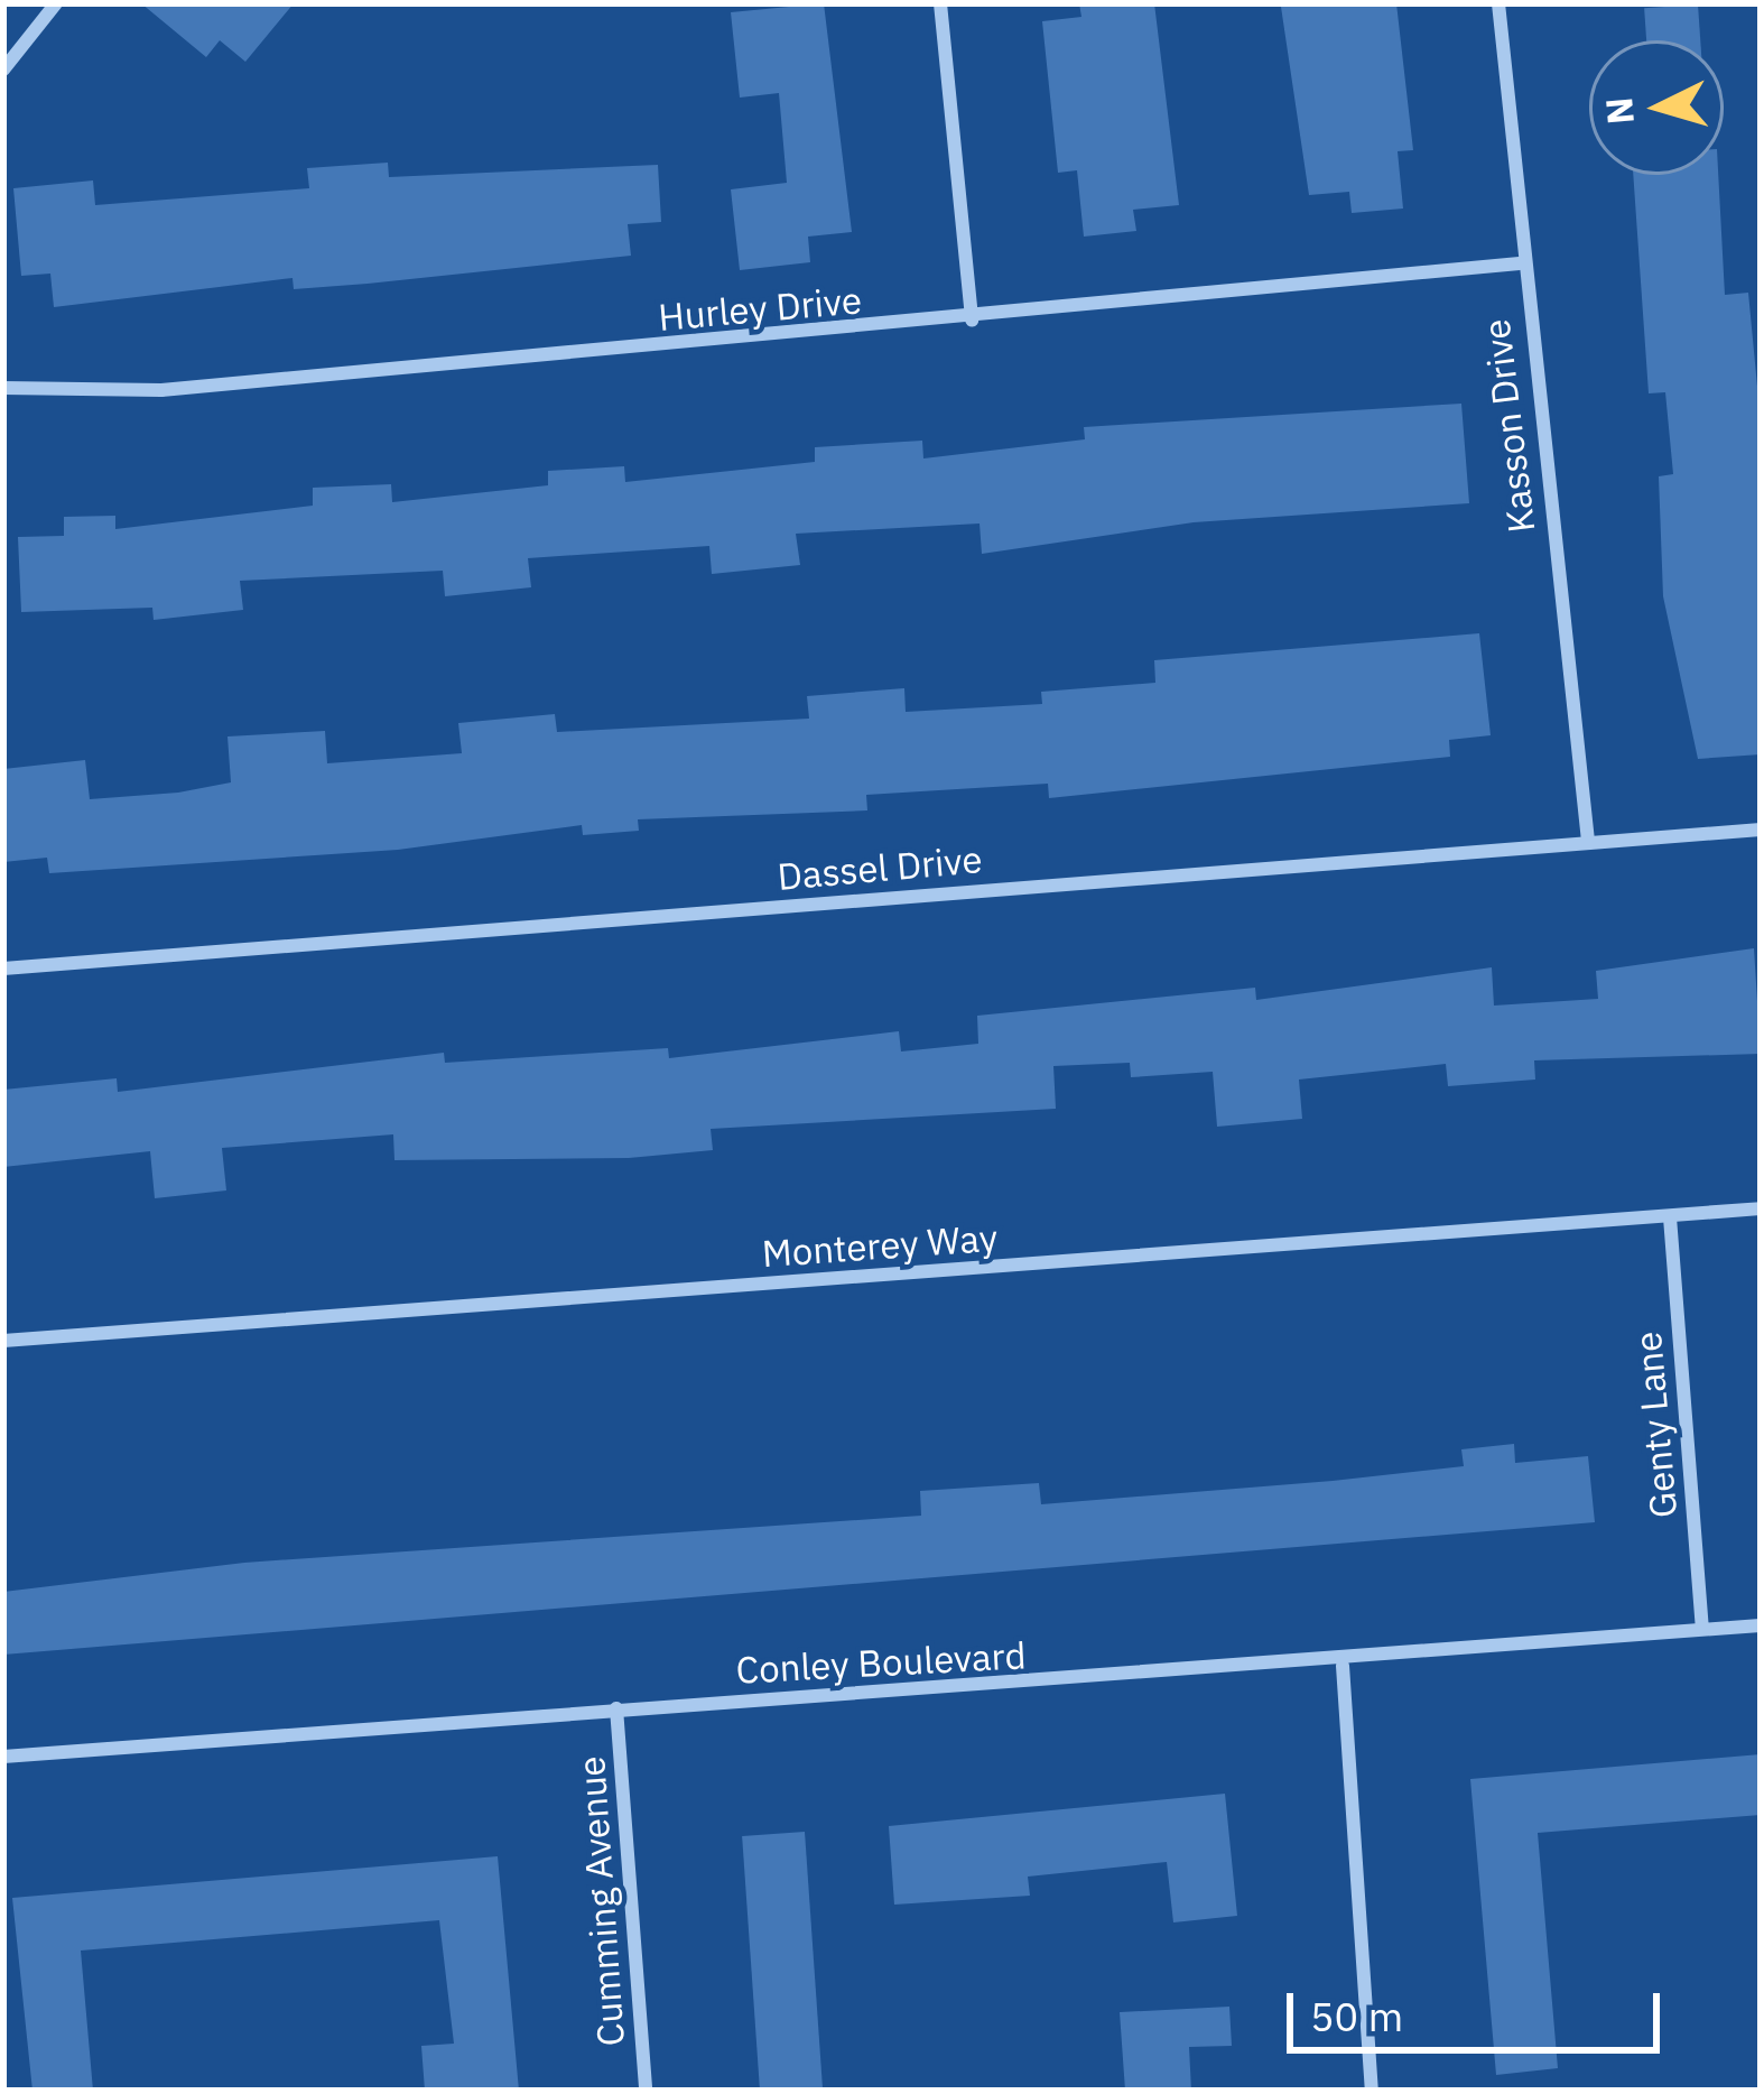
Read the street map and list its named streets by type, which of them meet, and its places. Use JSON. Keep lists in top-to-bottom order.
{
  "streets": {
    "street": [
      "Hurley Drive",
      "Kasson Drive",
      "Dassel Drive",
      "Monterey Way",
      "Genty Lane",
      "Conley Boulevard",
      "Cumming Avenue"
    ]
  },
  "crossings": [
    ["Hurley Drive", "Kasson Drive"],
    ["Kasson Drive", "Dassel Drive"],
    ["Monterey Way", "Genty Lane"],
    ["Genty Lane", "Conley Boulevard"],
    ["Conley Boulevard", "Cumming Avenue"]
  ],
  "scale_bar": "50 m",
  "north": "left"
}
